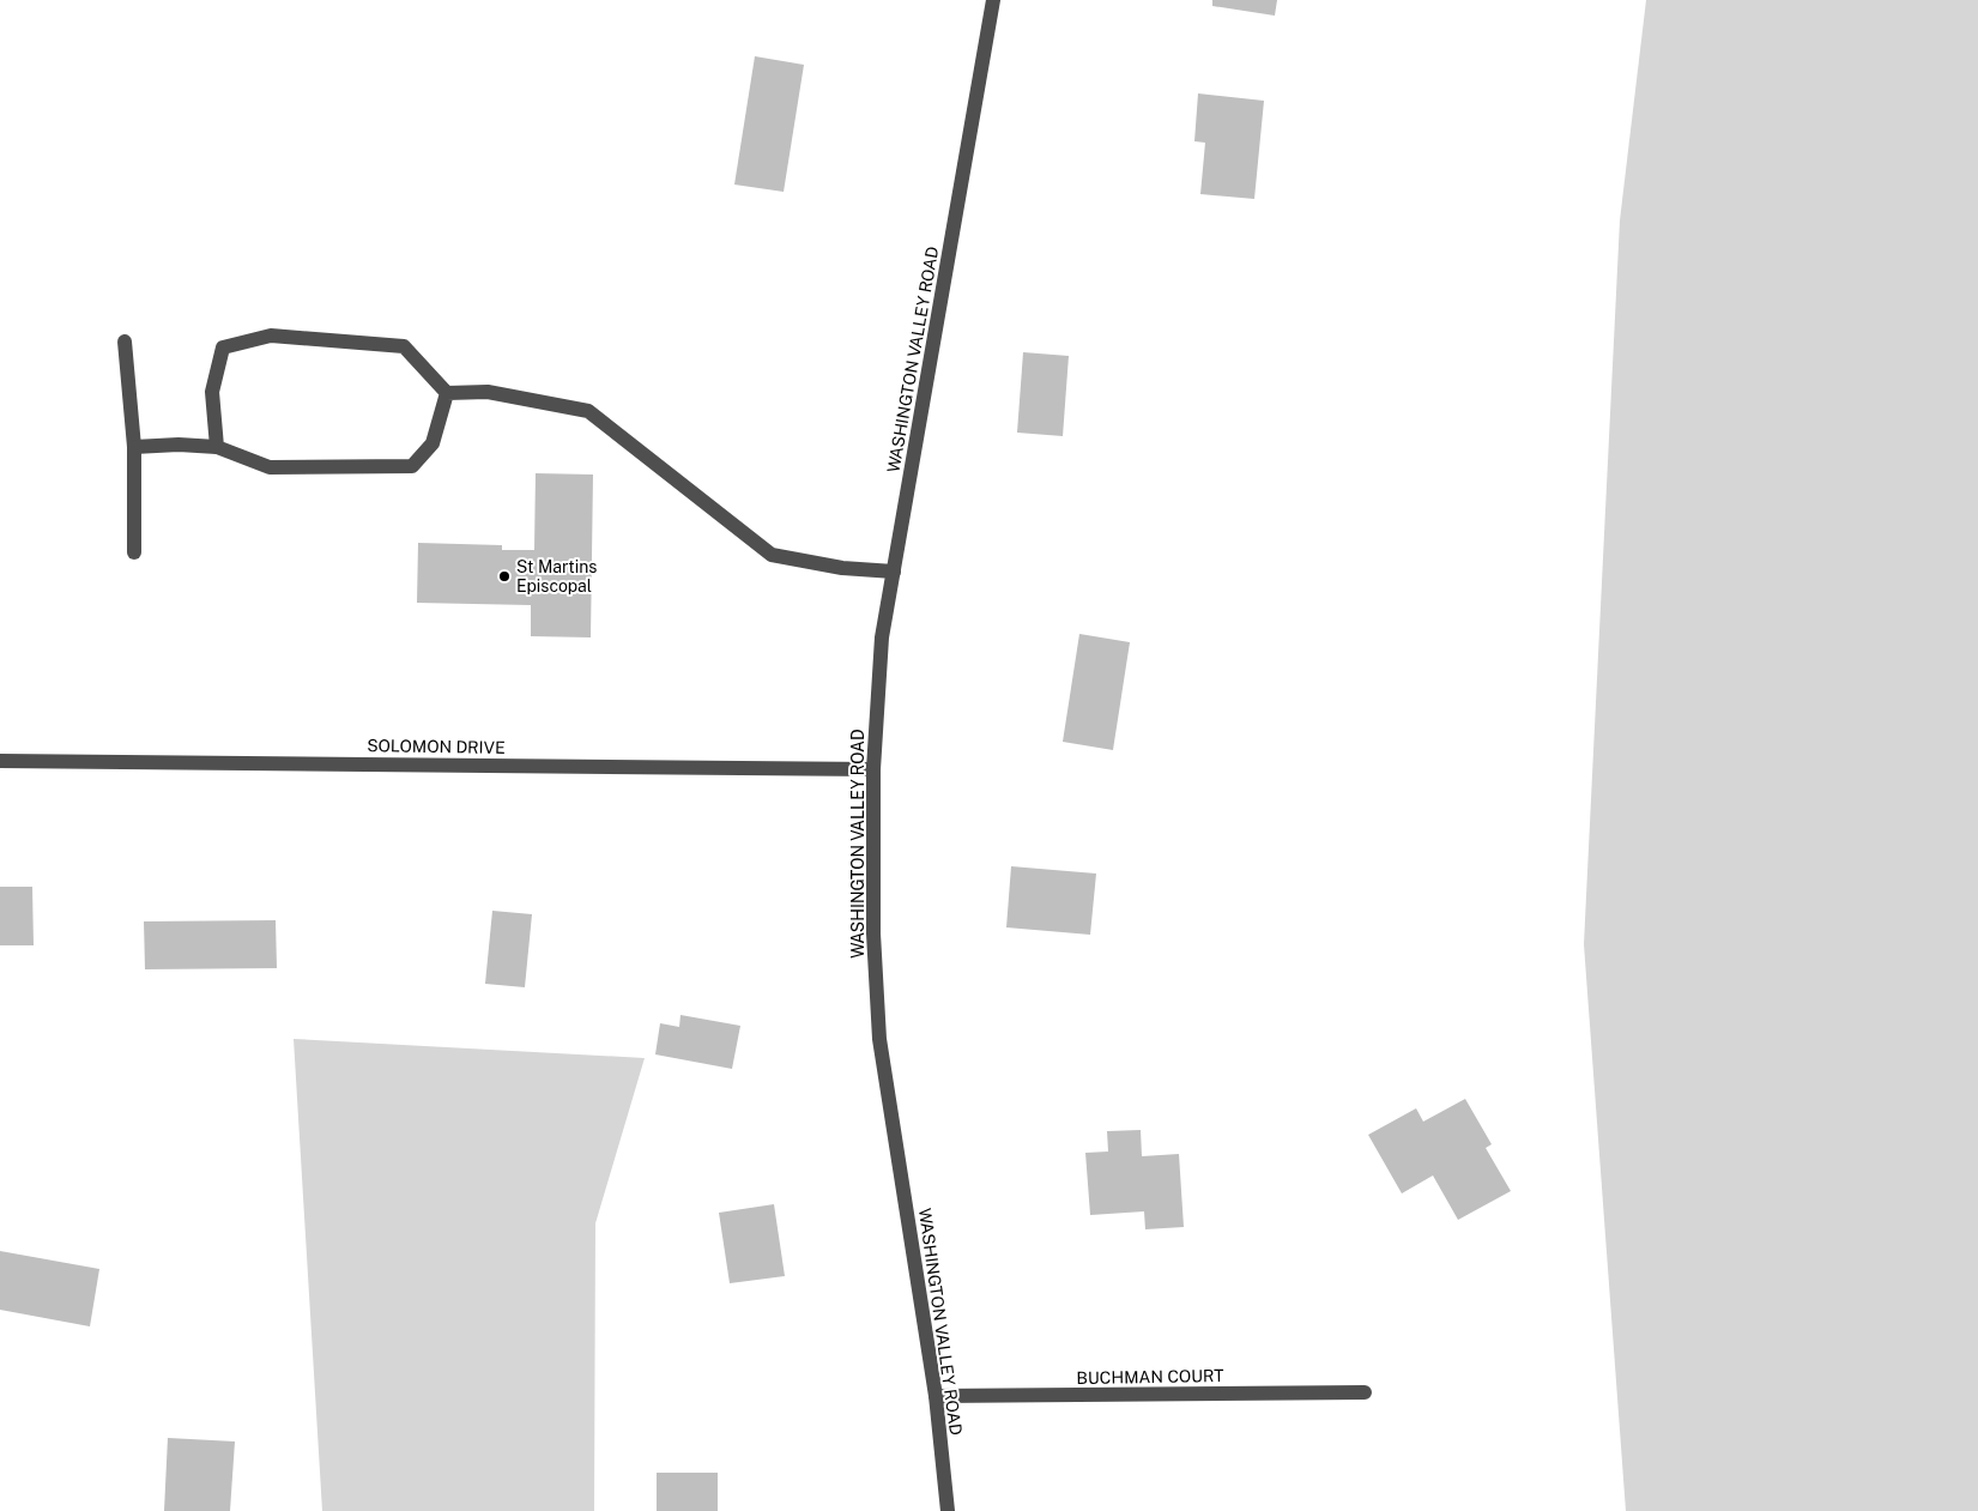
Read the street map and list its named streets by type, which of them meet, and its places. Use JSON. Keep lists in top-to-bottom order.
{
  "streets": {
    "street": ["WASHINGTON VALLEY ROAD", "SOLOMON DRIVE", "BUCHMAN COURT"]
  },
  "crossings": [
    ["WASHINGTON VALLEY ROAD", "SOLOMON DRIVE"],
    ["WASHINGTON VALLEY ROAD", "BUCHMAN COURT"]
  ],
  "places": ["St Martins Episcopal"]
}
